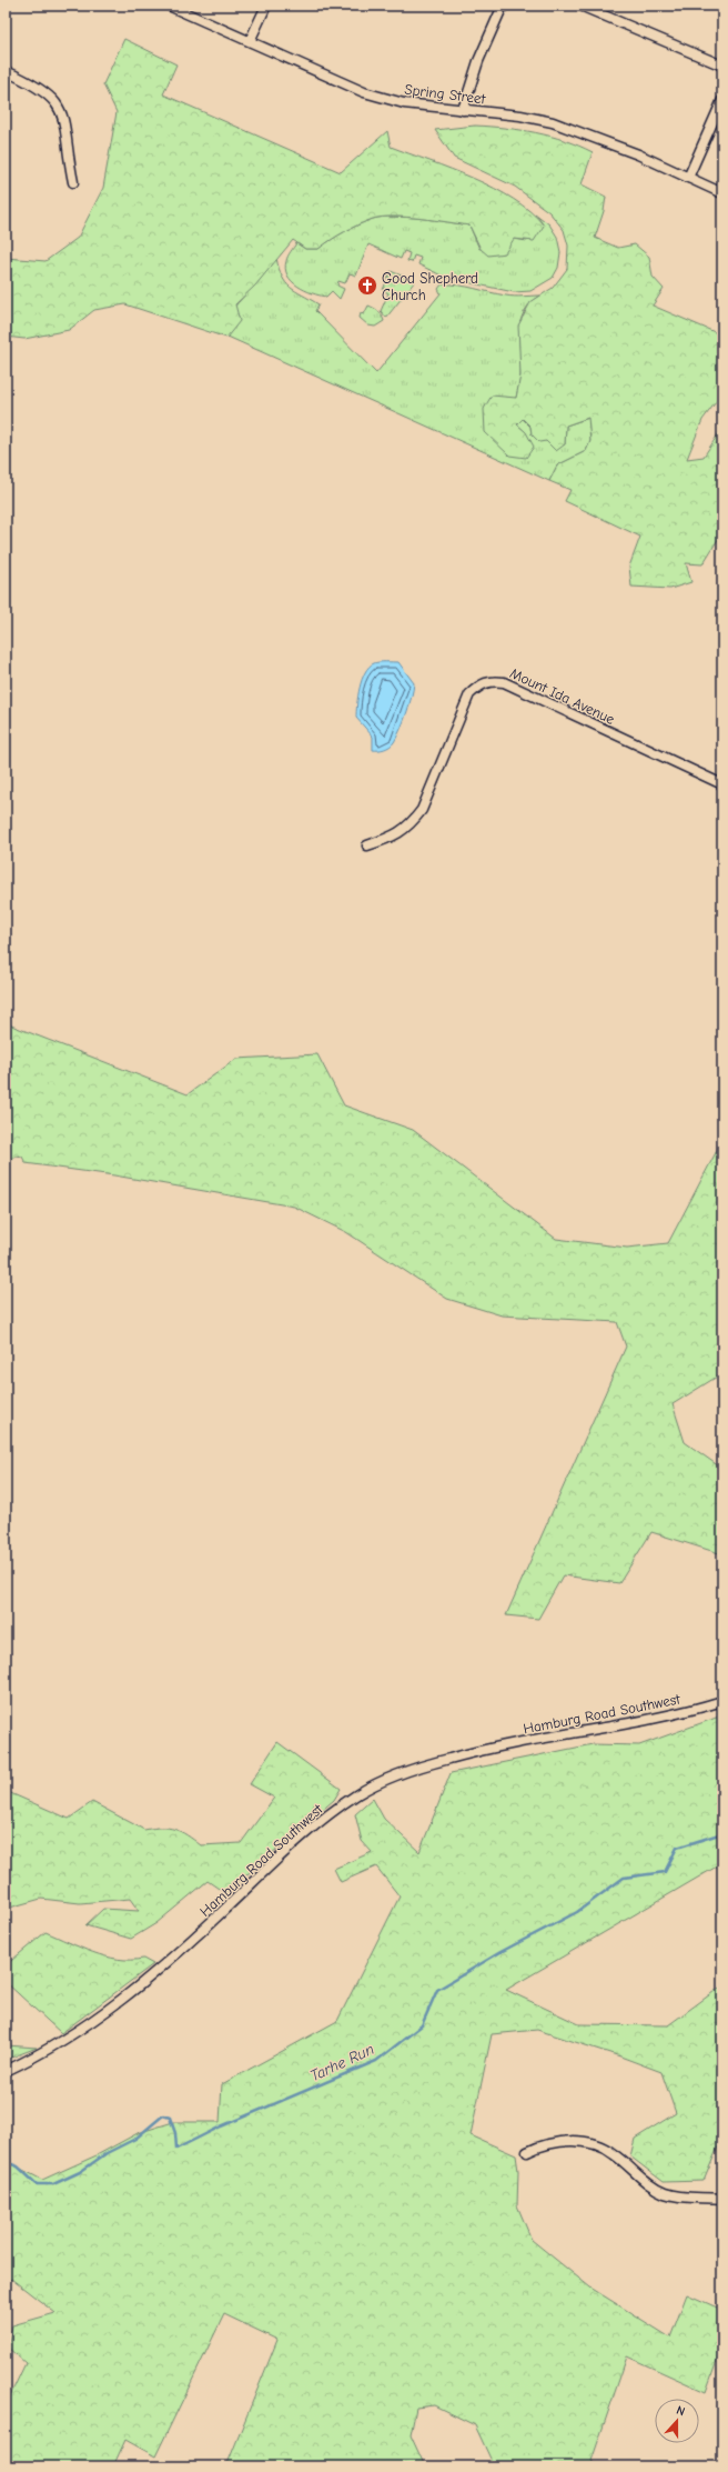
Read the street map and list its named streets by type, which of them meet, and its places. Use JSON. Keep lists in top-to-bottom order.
{
  "streets": {
    "street": ["Spring Street", "Mount Ida Avenue", "Hamburg Road Southwest"]
  },
  "water": ["Tarhe Run"],
  "places": {
    "church": ["Good Shepherd Church"]
  },
  "north": "top"
}
